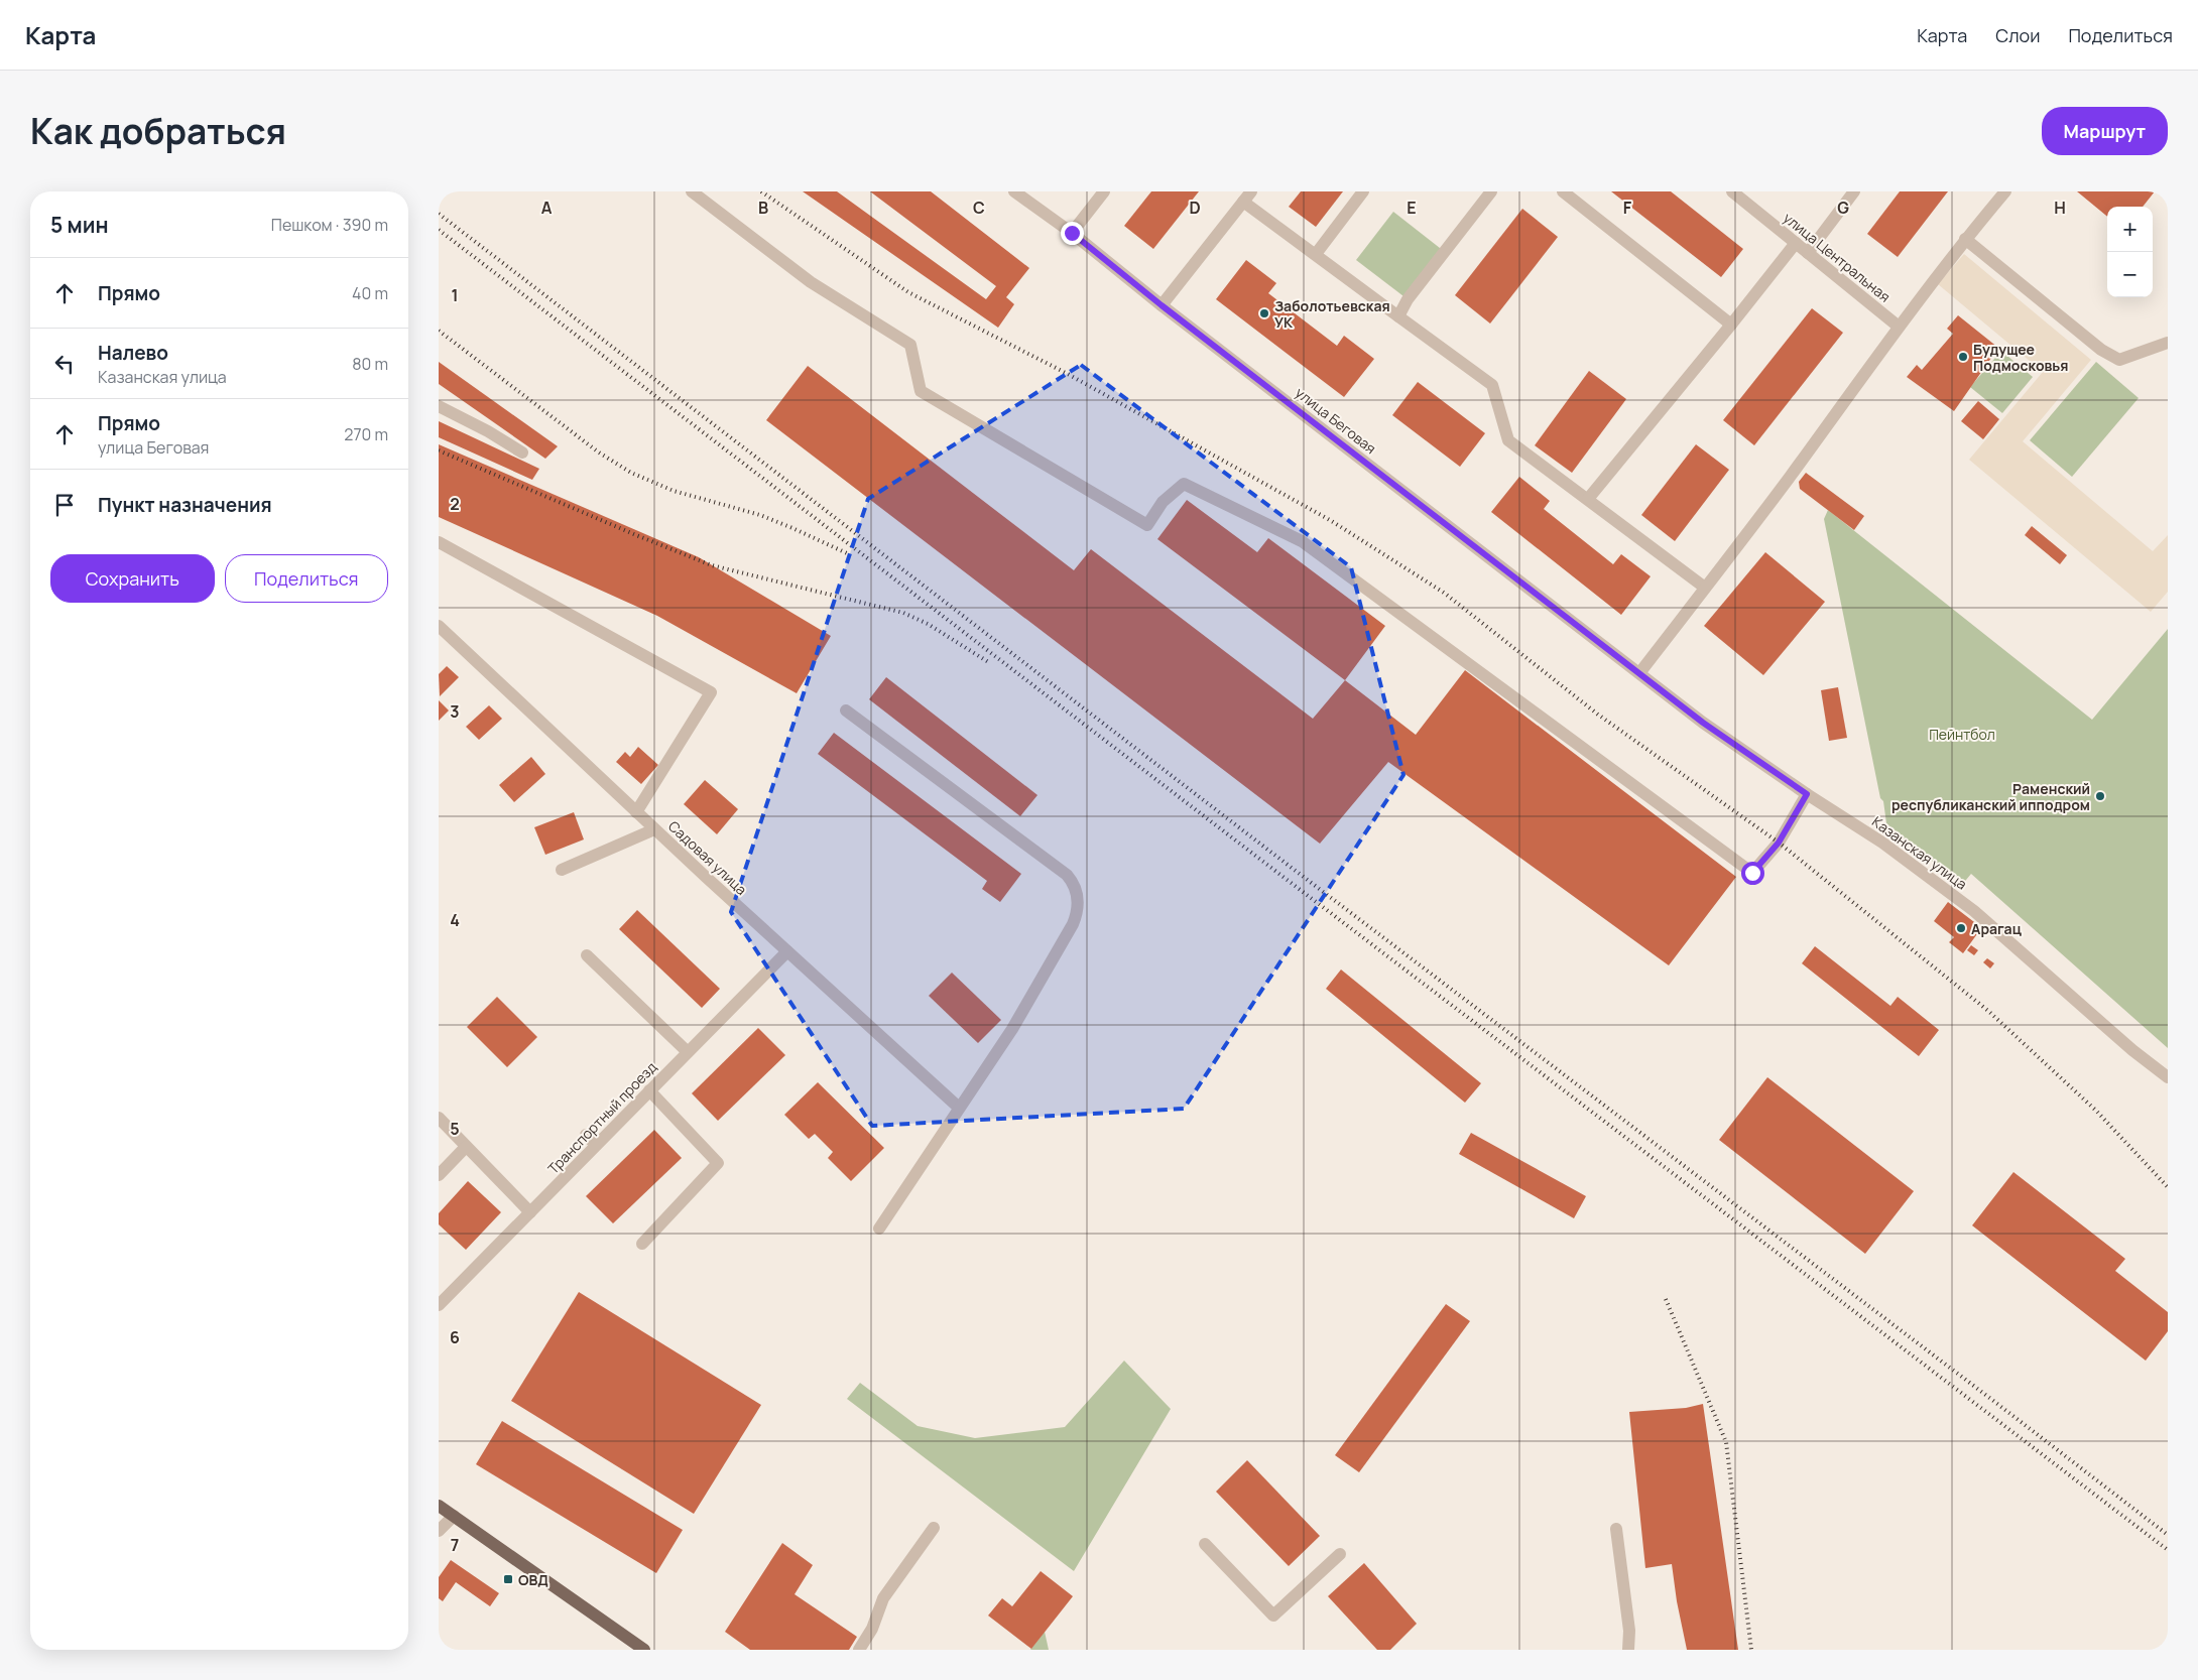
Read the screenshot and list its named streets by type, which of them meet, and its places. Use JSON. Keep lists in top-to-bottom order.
{
  "streets": {
    "street": [
      "улица Центральная",
      "улица Беговая",
      "Казанская улица",
      "Садовая улица",
      "Транспортный проезд"
    ]
  },
  "crossings": [
    ["улица Беговая", "Казанская улица"],
    ["Садовая улица", "Транспортный проезд"]
  ],
  "parks": ["Пейнтбол"],
  "places": {
    "other": [
      "Заболотьевская УК",
      "Будущее Подмосковья",
      "Раменский республиканский ипподром",
      "Арагац"
    ],
    "transit": ["ОВД"]
  },
  "page": {
    "header": "Карта",
    "nav": ["Карта", "Слои", "Поделиться"],
    "title": "Как добраться",
    "buttons": [
      "Маршрут",
      ["Сохранить", "Поделиться"]
    ],
    "heading": ["5 мин", "Пешком · 390 m"],
    "map_buttons": ["+", "−"],
    "list": [
      ["Прямо", "40 m"],
      ["Налево", "Казанская улица", "80 m"],
      ["Прямо", "улица Беговая", "270 m"],
      "Пункт назначения"
    ]
  },
  "grid": {
    "columns": [
      "A",
      "B",
      "C",
      "D",
      "E",
      "F",
      "G",
      "H"
    ],
    "rows": [
      "1",
      "2",
      "3",
      "4",
      "5",
      "6",
      "7"
    ]
  }
}
